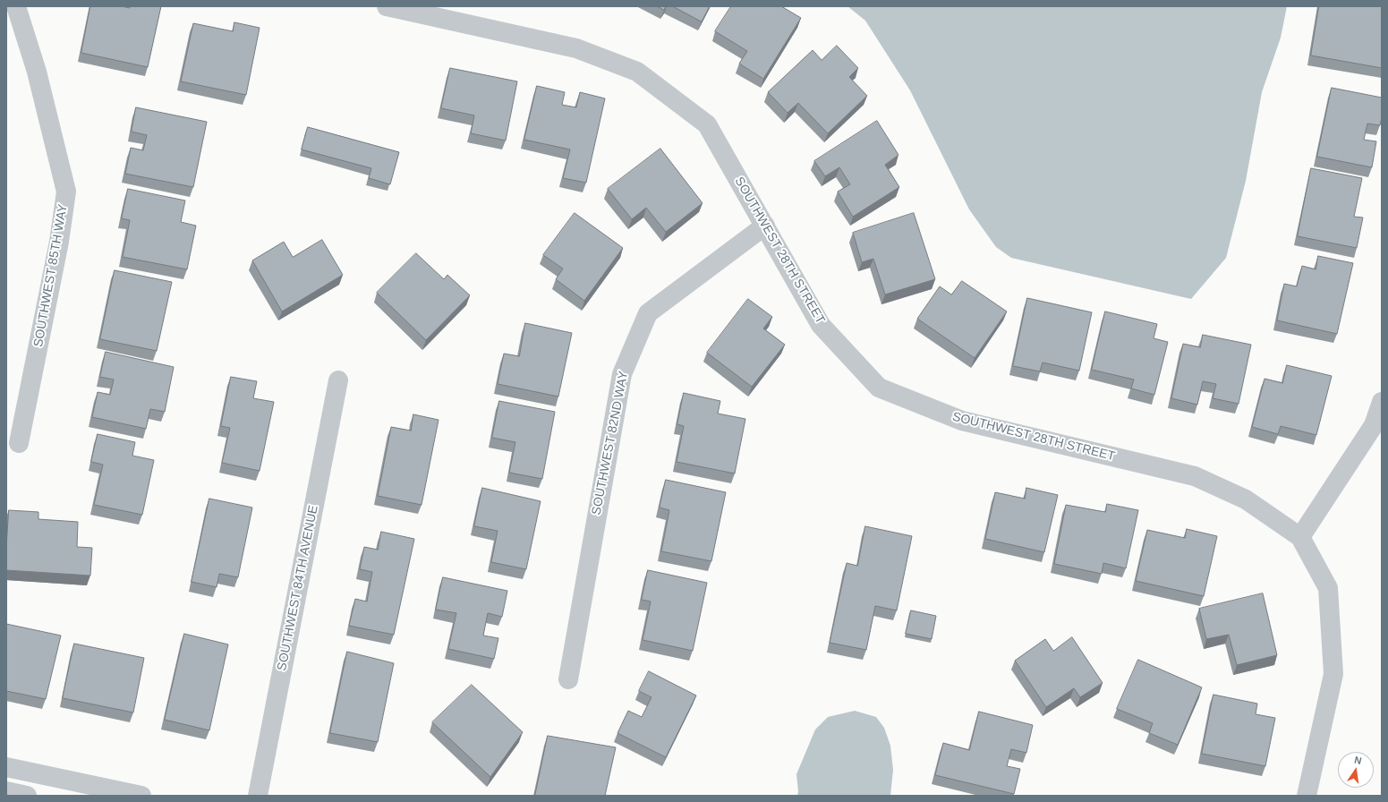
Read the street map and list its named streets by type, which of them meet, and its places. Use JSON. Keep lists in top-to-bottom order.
{
  "streets": {
    "street": [
      "SOUTHWEST 28TH STREET",
      "SOUTHWEST 85TH WAY",
      "SOUTHWEST 82ND WAY",
      "SOUTHWEST 84TH AVENUE"
    ]
  },
  "crossings": [
    ["SOUTHWEST 28TH STREET", "SOUTHWEST 82ND WAY"]
  ],
  "north": "top"
}
